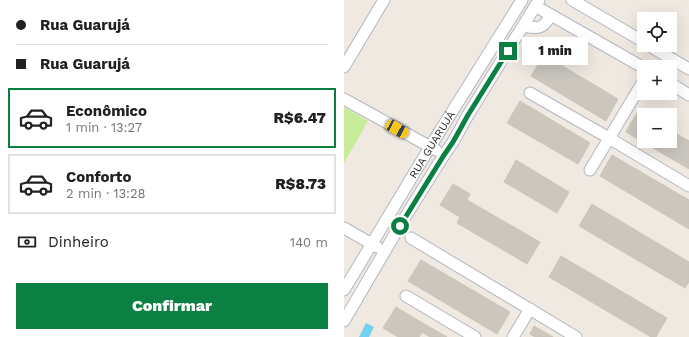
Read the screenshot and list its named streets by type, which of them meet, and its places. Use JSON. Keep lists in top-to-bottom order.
{
  "streets": {
    "street": ["RUA GUARUJÁ"]
  },
  "page": {
    "banner": ["Rua Guarujá", "Rua Guarujá"],
    "map_buttons": ["+", "−"],
    "bubble": "1 min",
    "list": [
      {
        "name": "Econômico",
        "note": "1 min · 13:27",
        "value": "R$6.47"
      },
      {
        "name": "Conforto",
        "note": "2 min · 13:28",
        "value": "R$8.73"
      }
    ],
    "pay": ["Dinheiro", "140 m"],
    "buttons": "Confirmar"
  }
}
